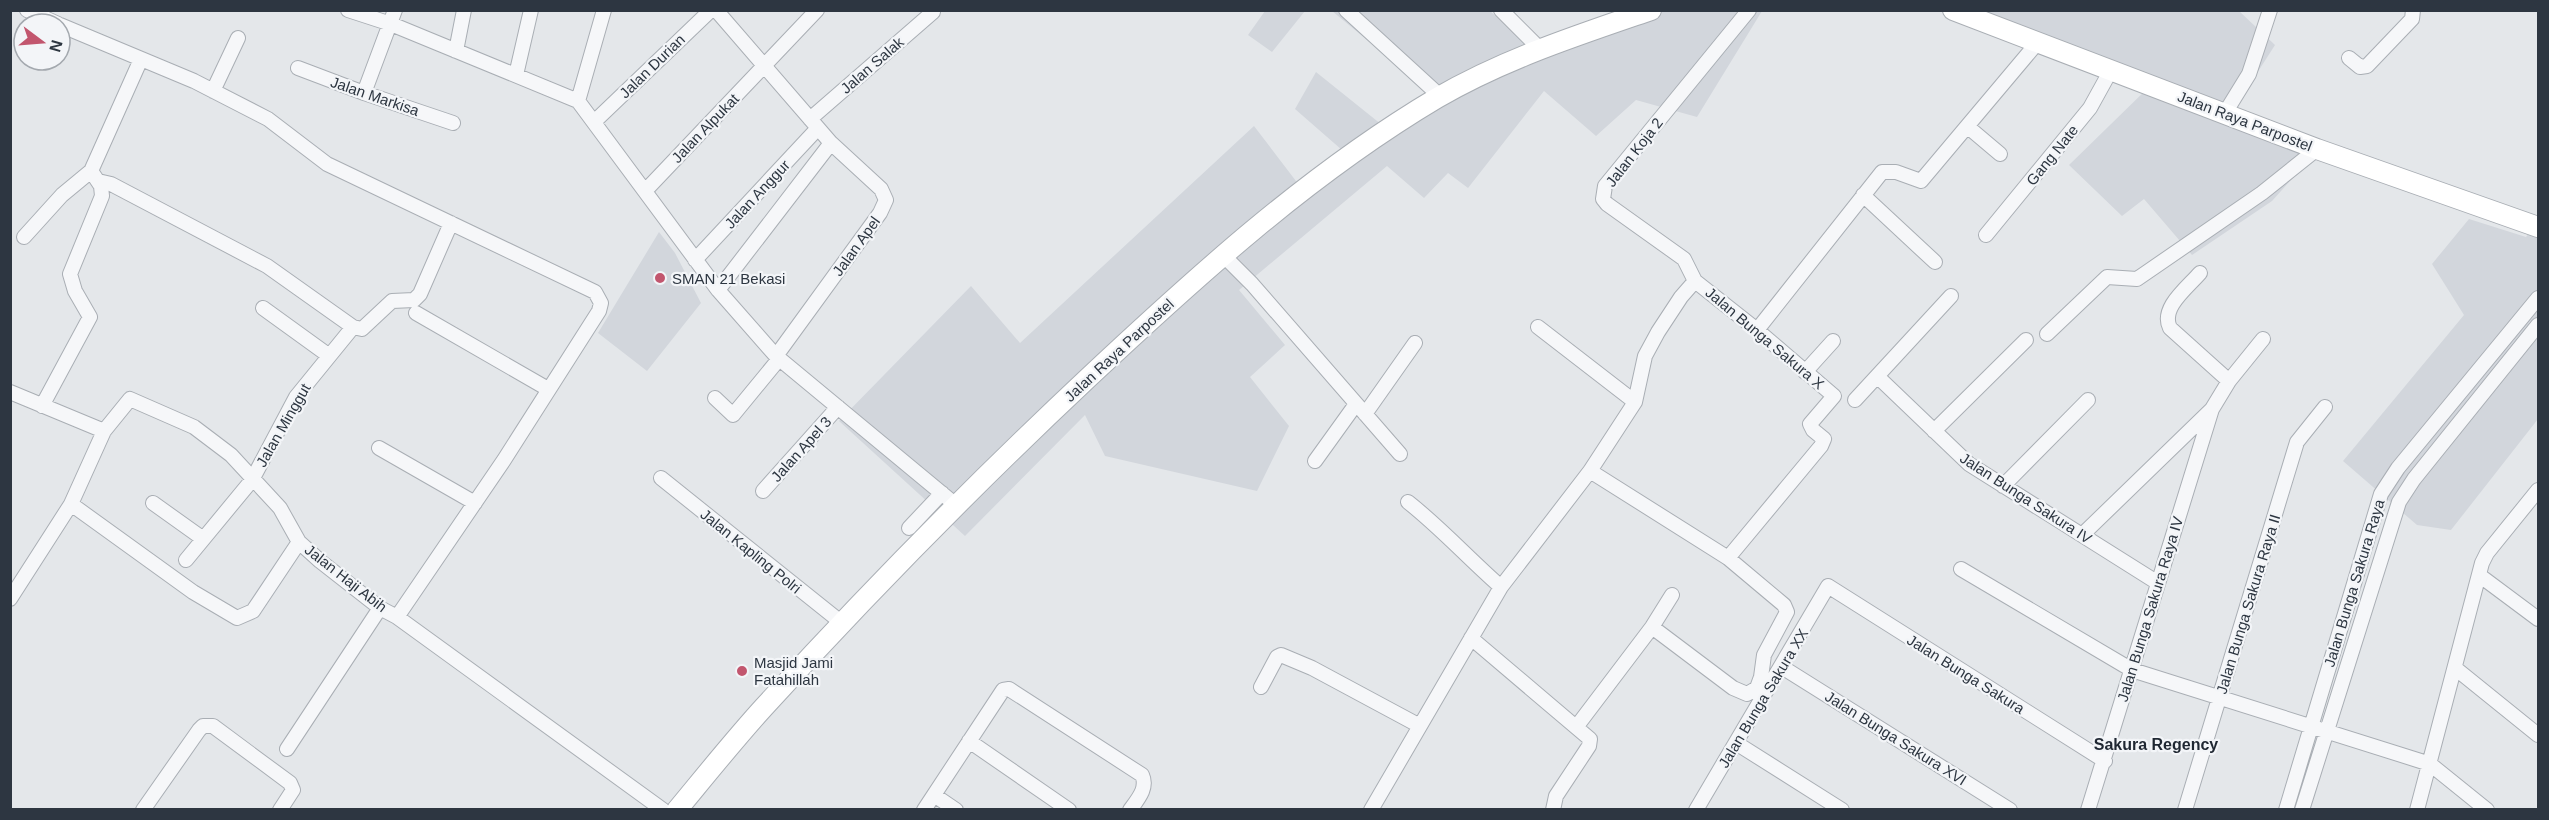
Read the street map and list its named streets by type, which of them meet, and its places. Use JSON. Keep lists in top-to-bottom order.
{
  "streets": {
    "main road": ["Jalan Raya Parpostel"],
    "street": [
      "Jalan Salak",
      "Jalan Durian",
      "Jalan Markisa",
      "Jalan Alpukat",
      "Jalan Koja 2",
      "Gang Nate",
      "Jalan Anggur",
      "Jalan Apel",
      "Jalan Bunga Sakura X",
      "Jalan Minggut",
      "Jalan Apel 3",
      "Jalan Bunga Sakura IV",
      "Jalan Kapling Polri",
      "Jalan Haji Abih",
      "Jalan Bunga Sakura Raya",
      "Jalan Bunga Sakura Raya II",
      "Jalan Bunga Sakura Raya IV",
      "Jalan Bunga Sakura",
      "Jalan Bunga Sakura XX",
      "Jalan Bunga Sakura XVI"
    ]
  },
  "crossings": [
    ["Jalan Salak", "Jalan Anggur"],
    ["Jalan Raya Parpostel", "Gang Nate"],
    ["Jalan Raya Parpostel", "Jalan Kapling Polri"],
    ["Jalan Koja 2", "Jalan Bunga Sakura X"],
    ["Jalan Minggut", "Jalan Haji Abih"],
    ["Jalan Bunga Sakura IV", "Jalan Bunga Sakura Raya IV"],
    ["Jalan Bunga Sakura Raya IV", "Jalan Bunga Sakura"],
    ["Jalan Bunga Sakura", "Jalan Bunga Sakura XX"],
    ["Jalan Bunga Sakura XX", "Jalan Bunga Sakura XVI"]
  ],
  "districts": ["Sakura Regency"],
  "places": ["SMAN 21 Bekasi", "Masjid Jami Fatahillah"],
  "north": "right"
}
